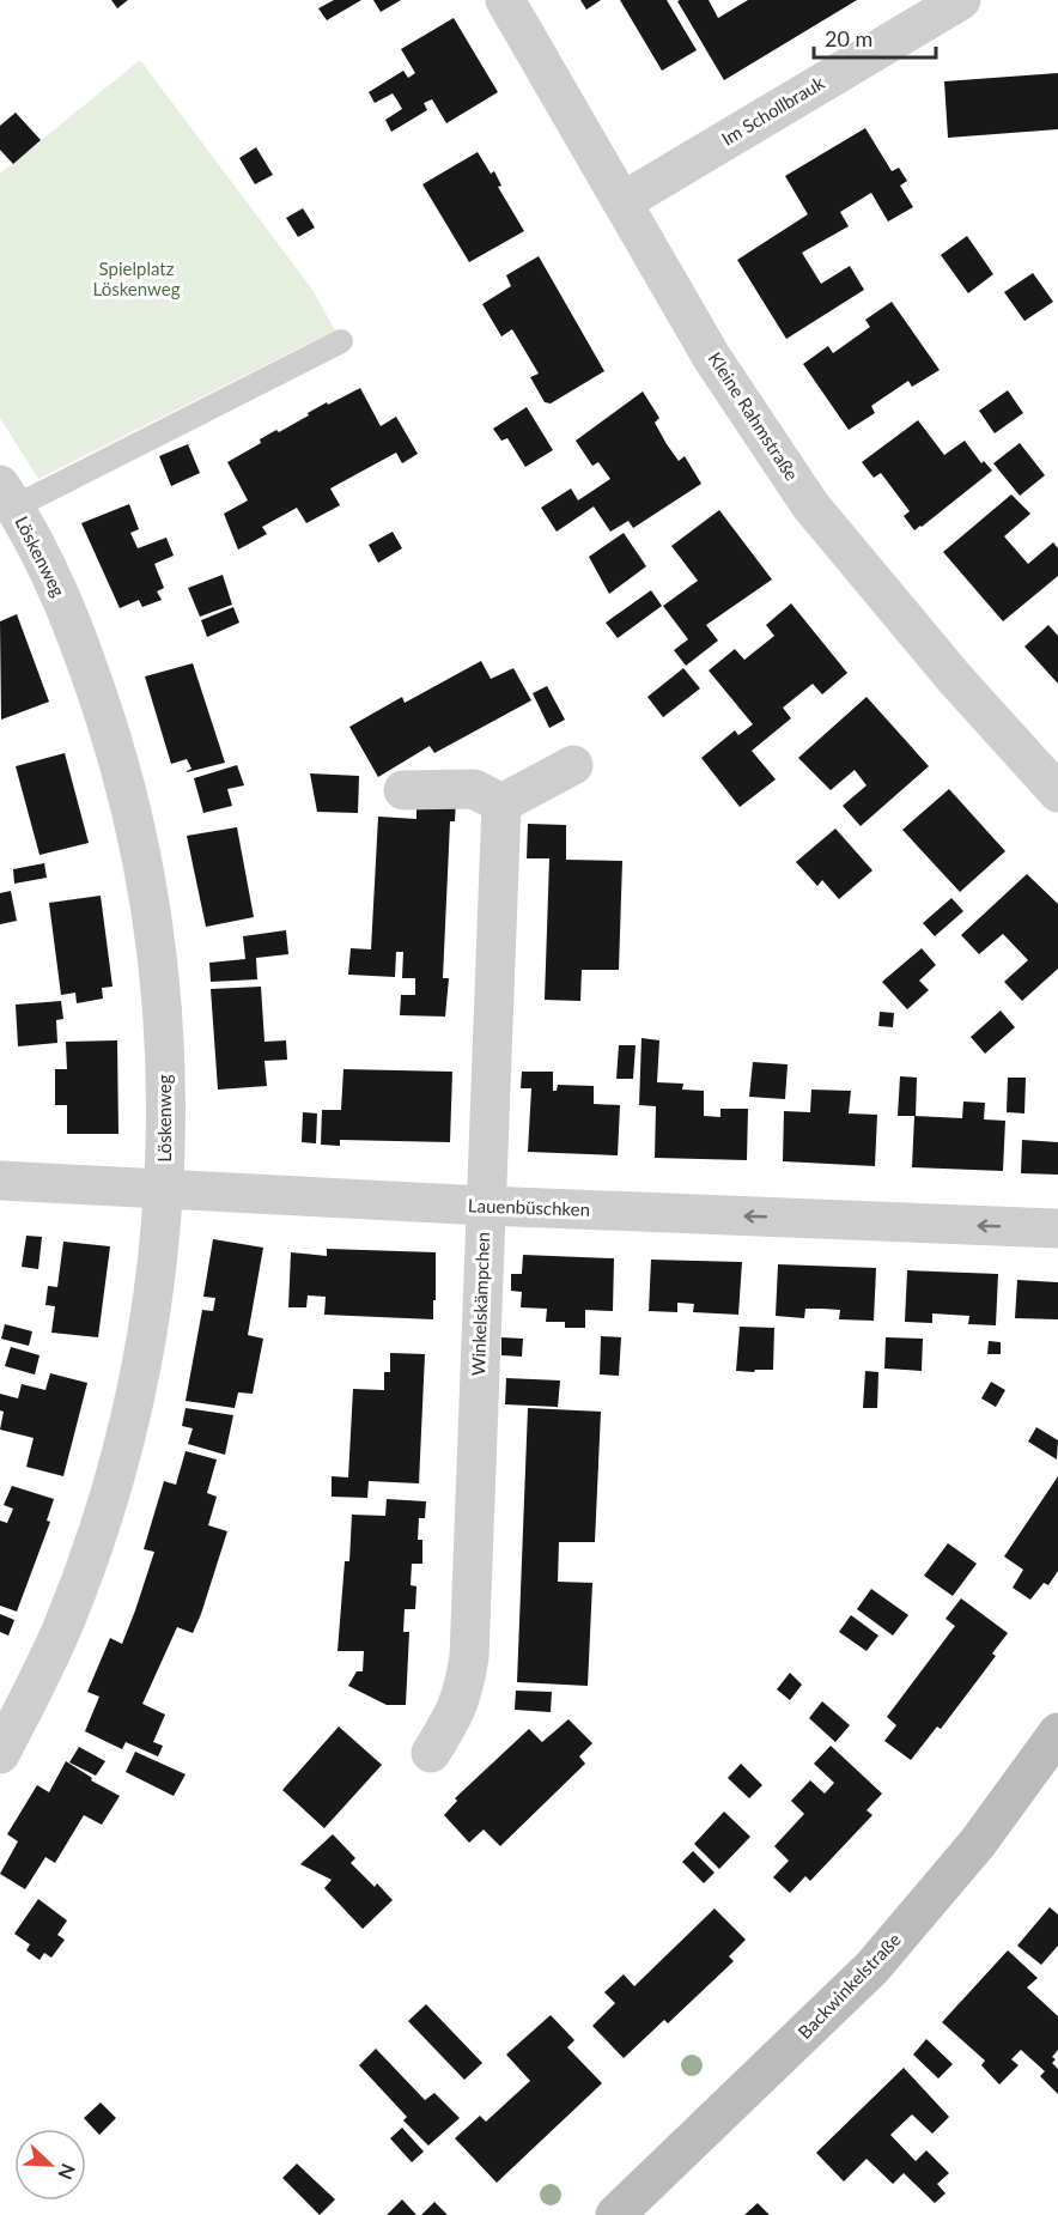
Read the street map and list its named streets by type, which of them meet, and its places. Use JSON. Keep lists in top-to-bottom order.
{
  "streets": {
    "main road": ["Backwinkelstraße"],
    "street": [
      "Im Schollbrauk",
      "Kleine Rahmstraße",
      "Löskenweg",
      "Lauenbüschken",
      "Winkelskämpchen"
    ]
  },
  "crossings": [
    ["Im Schollbrauk", "Kleine Rahmstraße"],
    ["Löskenweg", "Lauenbüschken"],
    ["Lauenbüschken", "Winkelskämpchen"]
  ],
  "one_way": ["Lauenbüschken"],
  "parks": ["Spielplatz Löskenweg"],
  "scale_bar": "20 m",
  "north": "bottom right"
}
